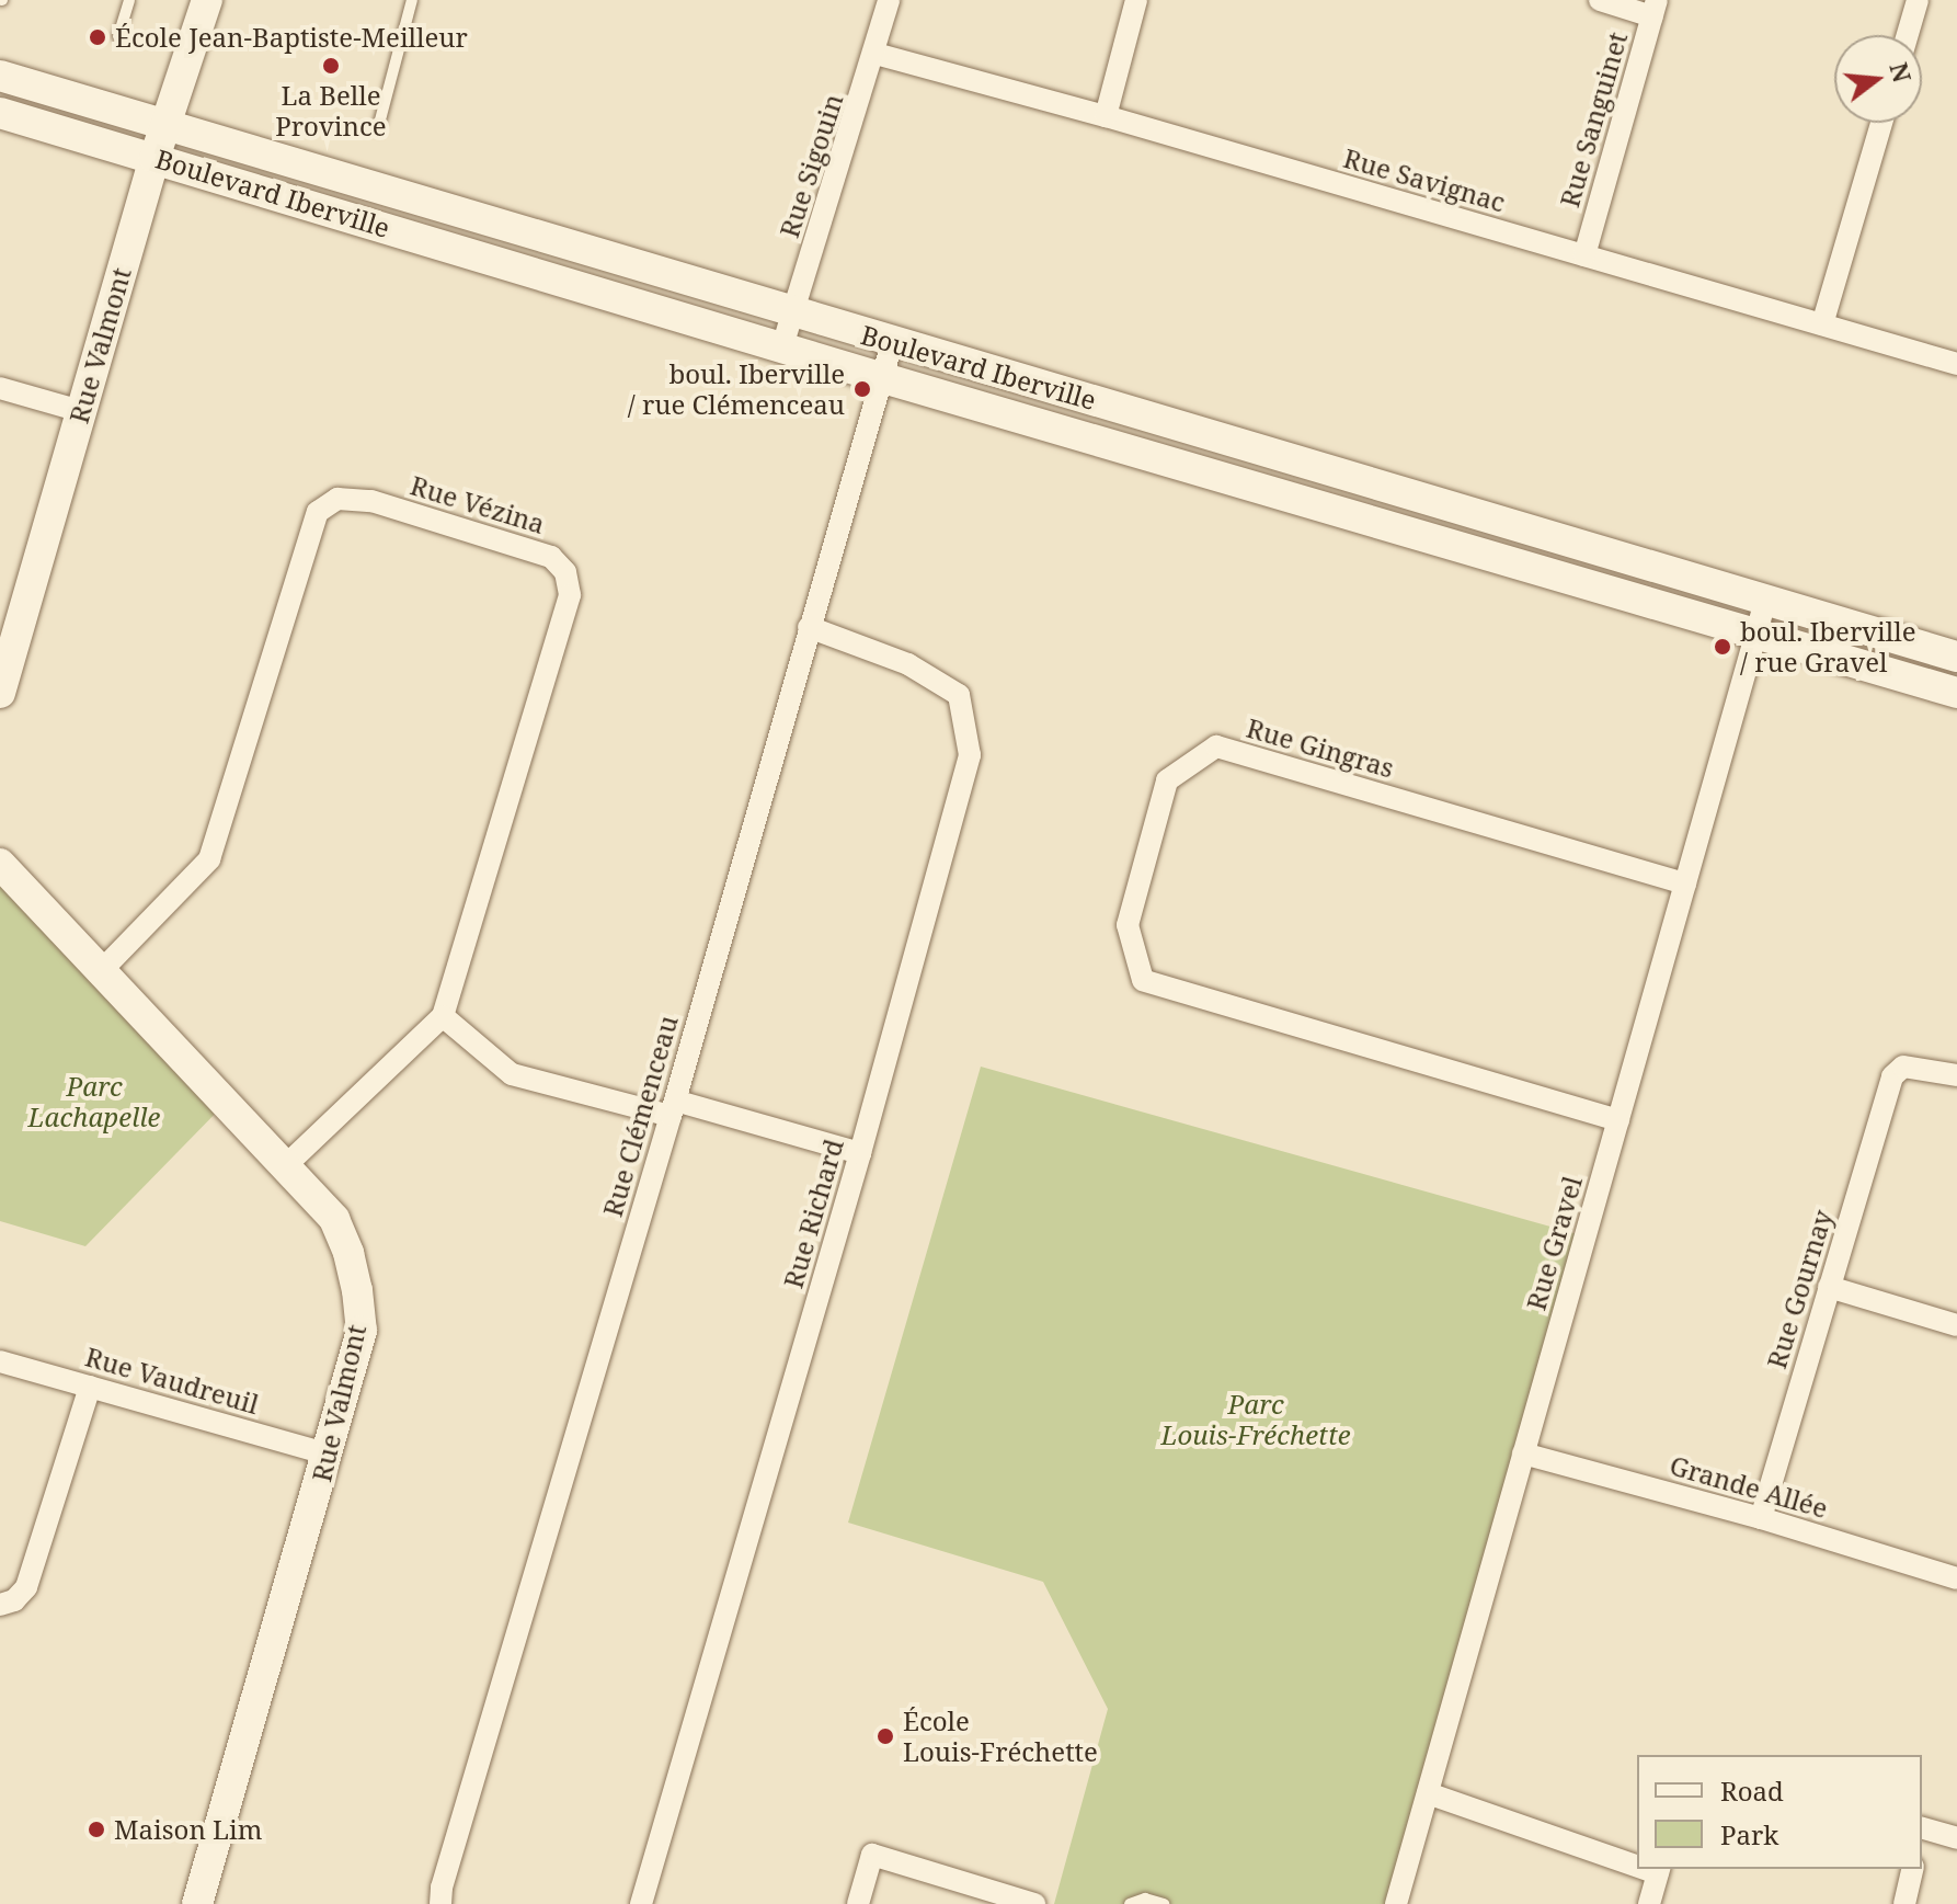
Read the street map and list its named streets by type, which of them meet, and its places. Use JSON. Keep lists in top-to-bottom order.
{
  "streets": {
    "street": [
      "Rue Sanguinet",
      "Rue Sigouin",
      "Rue Savignac",
      "Boulevard Iberville",
      "Rue Valmont",
      "Rue Vézina",
      "Rue Gingras",
      "Rue Clémenceau",
      "Rue Richard",
      "Rue Gravel",
      "Rue Gournay",
      "Rue Vaudreuil",
      "Grande Allée"
    ]
  },
  "crossings": [
    ["Rue Sanguinet", "Rue Savignac"],
    ["Rue Sigouin", "Rue Savignac"],
    ["Rue Sigouin", "Boulevard Iberville"],
    ["Boulevard Iberville", "Rue Valmont"],
    ["Boulevard Iberville", "Rue Clémenceau"],
    ["Boulevard Iberville", "Rue Gravel"],
    ["Rue Valmont", "Rue Vézina"],
    ["Rue Valmont", "Rue Vaudreuil"],
    ["Rue Gingras", "Rue Gravel"],
    ["Rue Clémenceau", "Rue Richard"],
    ["Rue Gravel", "Grande Allée"],
    ["Rue Gournay", "Grande Allée"]
  ],
  "parks": ["Parc Lachapelle", "Parc Louis-Fréchette"],
  "places": [
    "École Jean-Baptiste-Meilleur",
    "La Belle Province",
    "boul. Iberville / rue Clémenceau",
    "boul. Iberville / rue Gravel",
    "École Louis-Fréchette",
    "Maison Lim"
  ],
  "legend": ["Road", "Park"],
  "north": "right"
}
